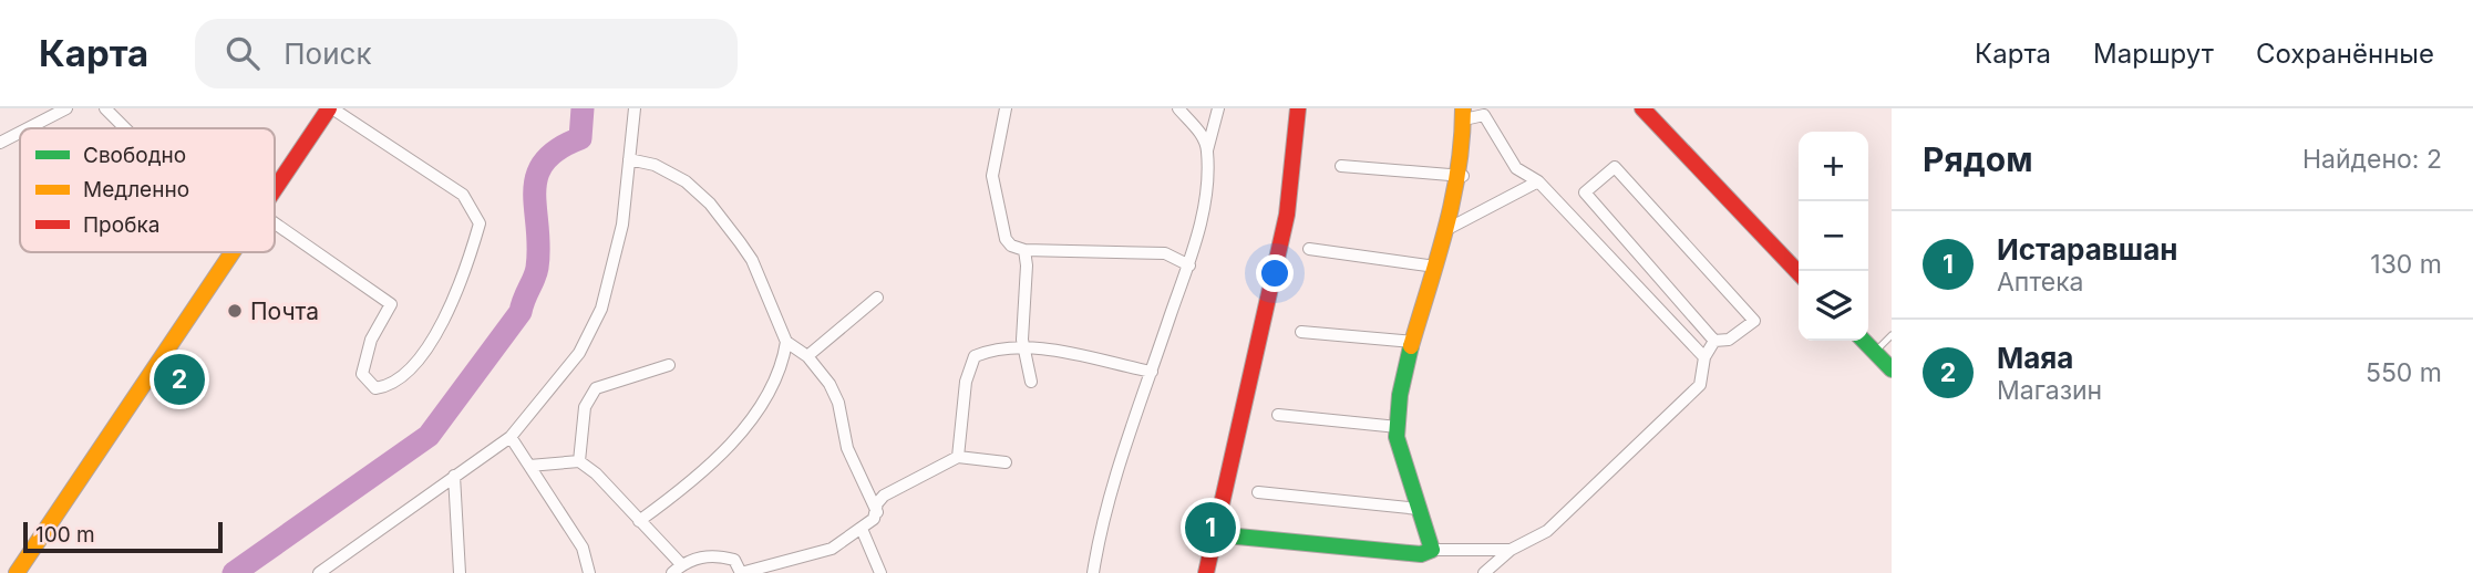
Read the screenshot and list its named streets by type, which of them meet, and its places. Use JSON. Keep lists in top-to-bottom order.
{
  "places": ["Почта"],
  "legend": ["Свободно", "Медленно", "Пробка"],
  "scale_bar": "100 m",
  "page": {
    "header": "Карта",
    "search": "Поиск",
    "nav": ["Карта", "Маршрут", "Сохранённые"],
    "heading": ["Рядом", "Найдено: 2"],
    "map_buttons": ["+", "−"],
    "list": [
      {
        "mark": "1",
        "name": "Истаравшан",
        "note": "Аптека",
        "value": "130 m"
      },
      {
        "mark": "2",
        "name": "Маяа",
        "note": "Магазин",
        "value": "550 m"
      }
    ],
    "pins": ["2", "1"],
    "scale": "100 m"
  }
}
